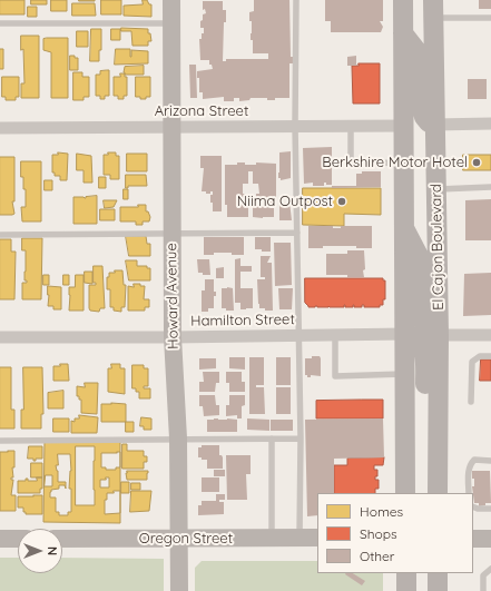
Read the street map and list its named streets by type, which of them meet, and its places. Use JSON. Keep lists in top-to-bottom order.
{
  "streets": {
    "main road": ["El Cajon Boulevard"],
    "street": [
      "Arizona Street",
      "Howard Avenue",
      "Hamilton Street",
      "Oregon Street"
    ]
  },
  "crossings": [
    ["Arizona Street", "Howard Avenue"],
    ["Howard Avenue", "Hamilton Street"],
    ["Howard Avenue", "Oregon Street"]
  ],
  "places": ["Berkshire Motor Hotel", "Niima Outpost"],
  "legend": ["Homes", "Shops", "Other"],
  "north": "right"
}
